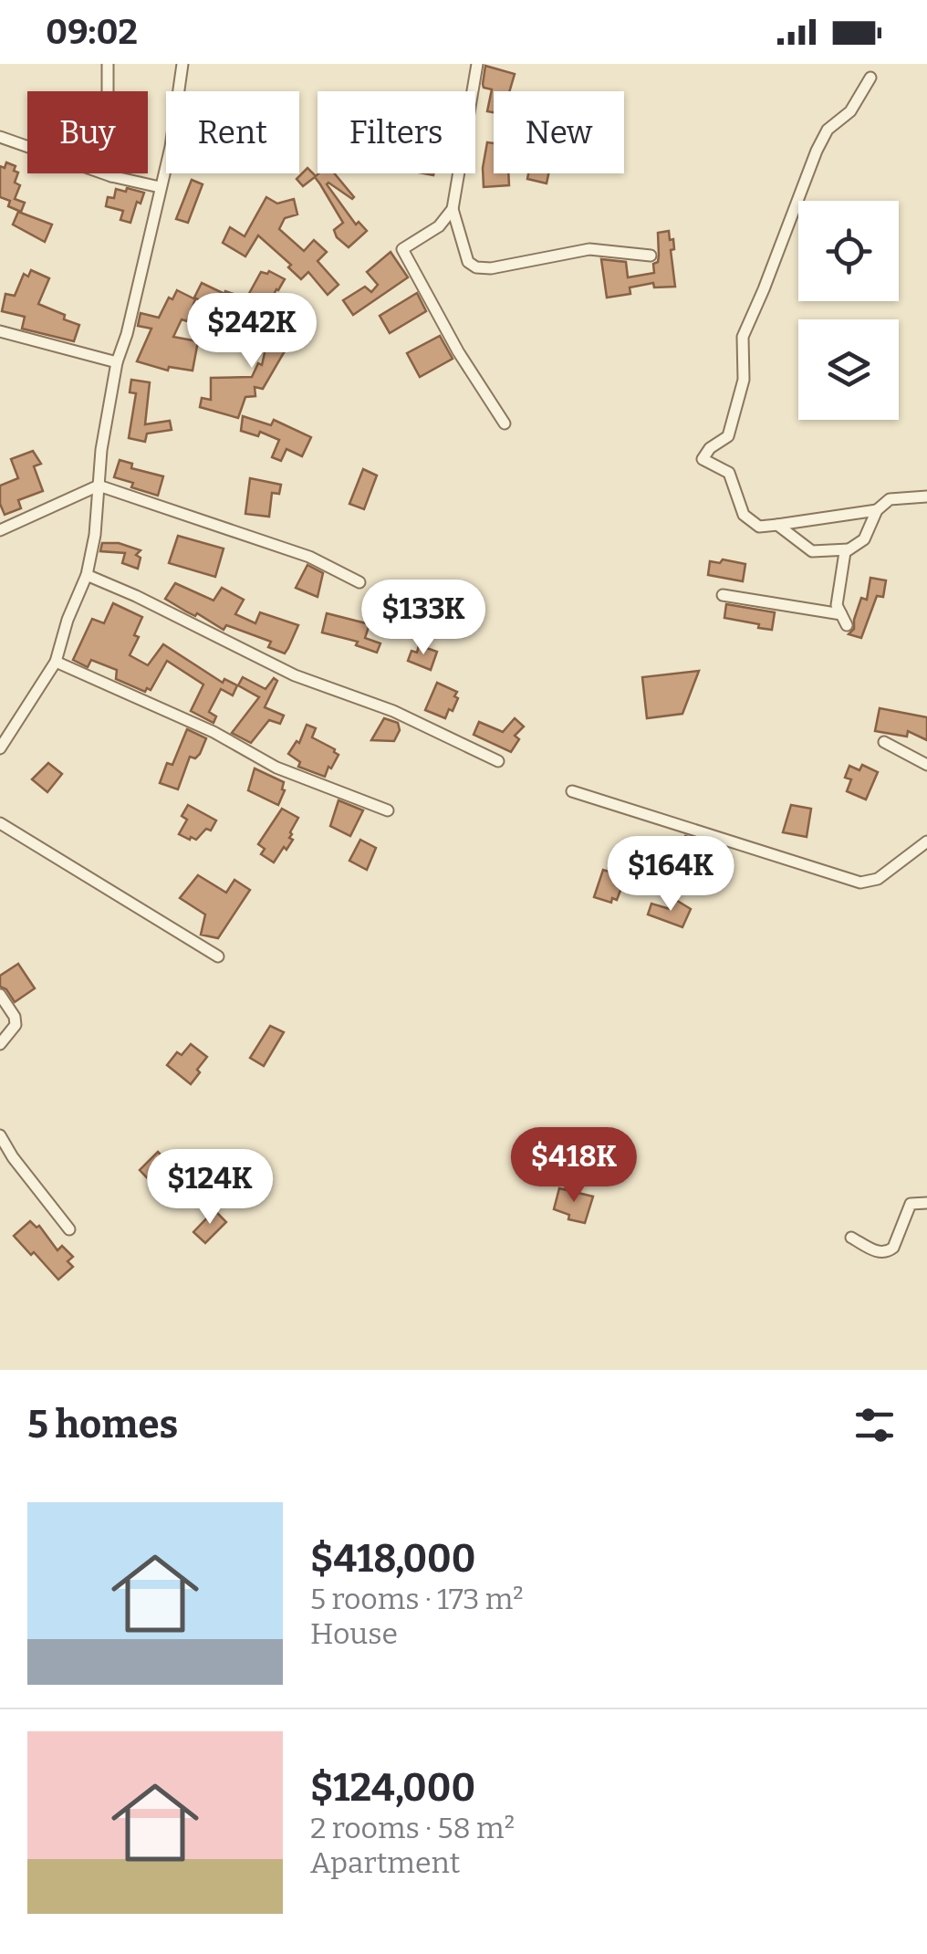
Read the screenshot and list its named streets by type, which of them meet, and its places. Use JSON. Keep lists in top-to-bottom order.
{
  "page": {
    "status": "09:02",
    "chip": [
      "Buy",
      "Rent",
      "Filters",
      "New"
    ],
    "price": [
      "$242K",
      "$133K",
      "$164K",
      "$418K",
      "$124K"
    ],
    "heading": "5 homes",
    "list": [
      {
        "name": "$418,000",
        "note": "5 rooms · 173 m² · House"
      },
      {
        "name": "$124,000",
        "note": "2 rooms · 58 m² · Apartment"
      }
    ]
  }
}
